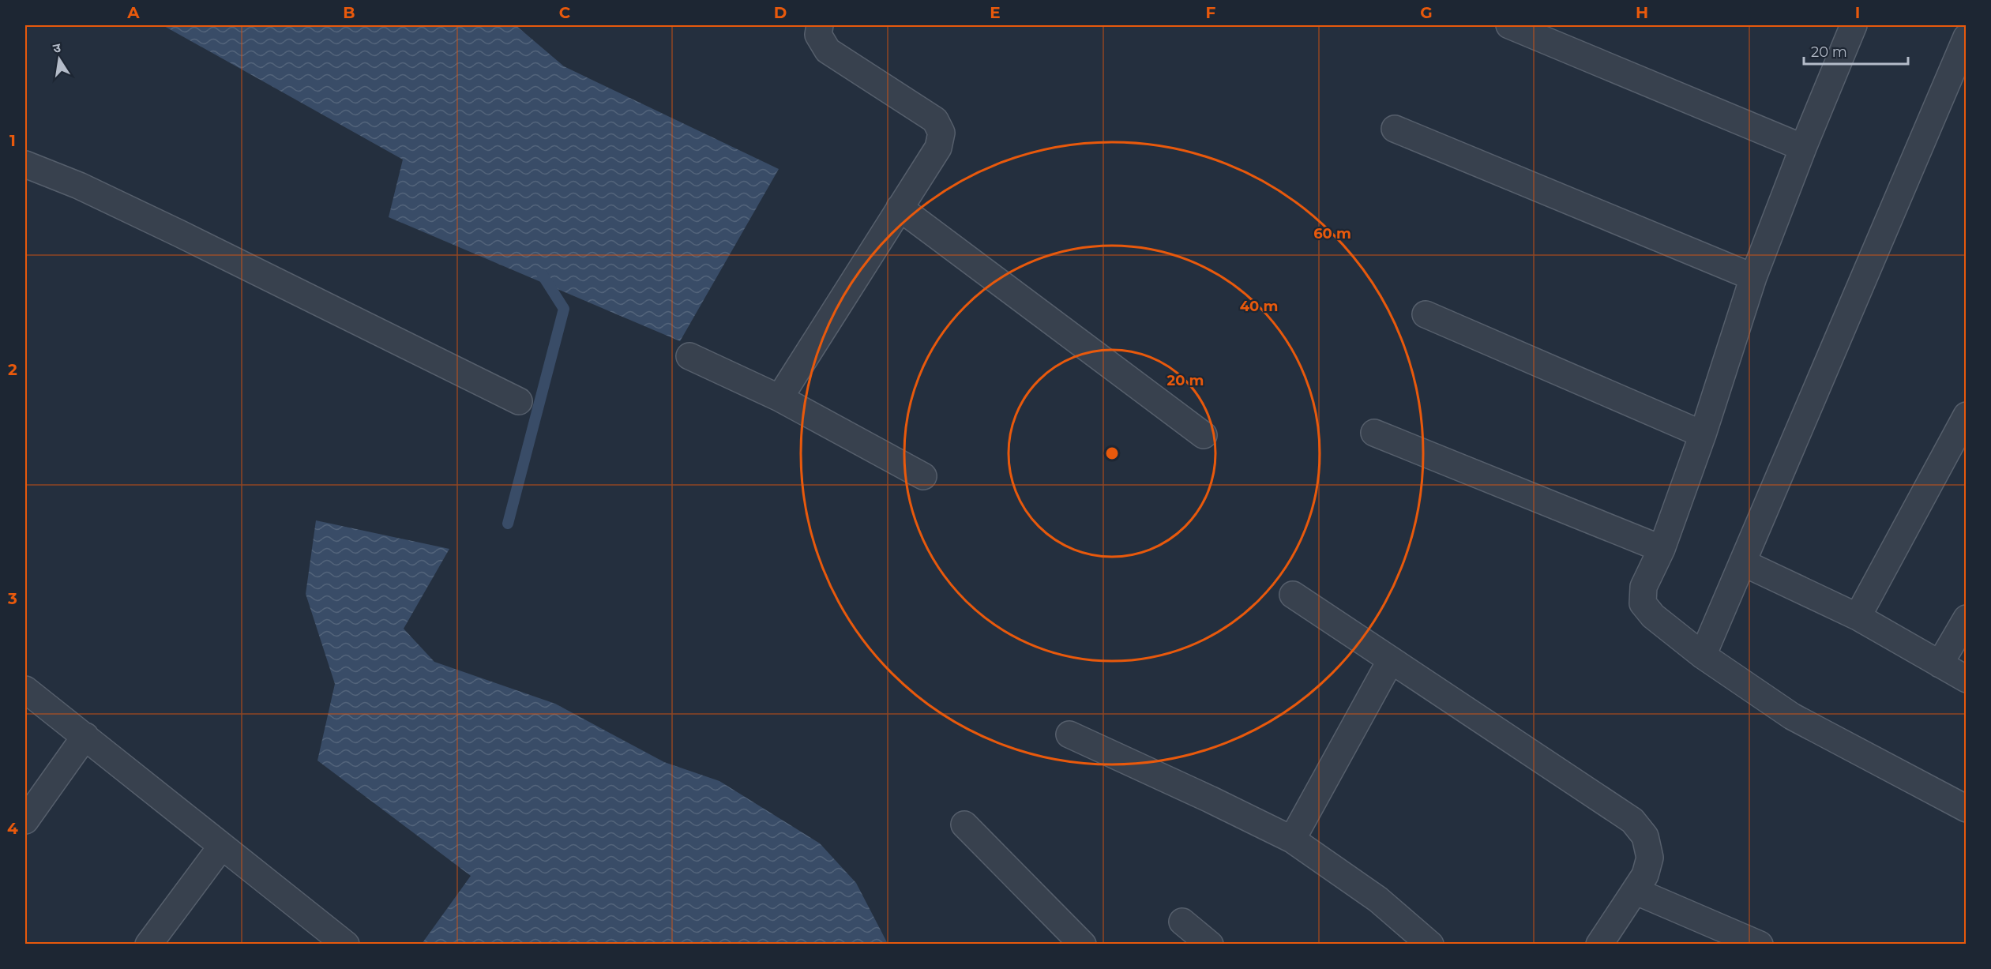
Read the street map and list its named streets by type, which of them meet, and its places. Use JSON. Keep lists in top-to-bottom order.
{
  "scale_bar": "20 m",
  "north": "top",
  "grid": {
    "columns": [
      "A",
      "B",
      "C",
      "D",
      "E",
      "F",
      "G",
      "H",
      "I"
    ],
    "rows": [
      "1",
      "2",
      "3",
      "4"
    ]
  },
  "rings": ["60 m", "40 m", "20 m"]
}
